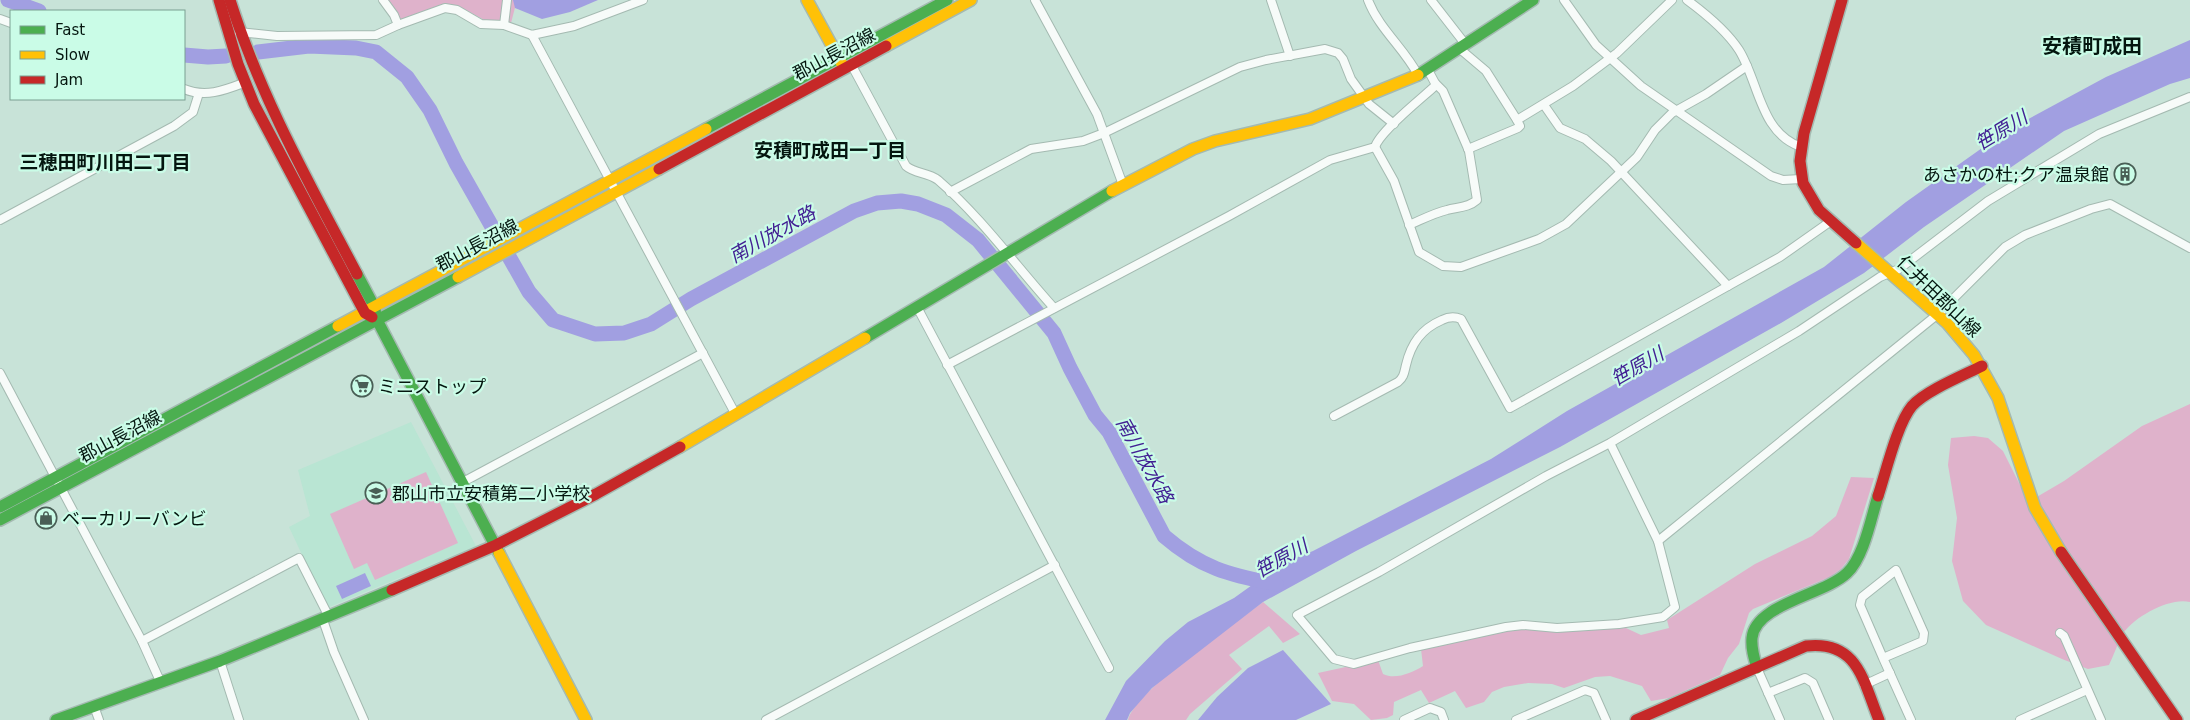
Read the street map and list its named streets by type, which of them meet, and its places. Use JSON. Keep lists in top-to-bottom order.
{
  "streets": {
    "street": ["郡山長沼線", "仁井田郡山線"]
  },
  "districts": ["安積町成田", "安積町成田一丁目", "三穂田町川田二丁目"],
  "water": ["笹原川", "南川放水路"],
  "places": {
    "building": ["あさかの杜;クア温泉館"],
    "supermarket": ["ミニストップ"],
    "school or university": ["郡山市立安積第二小学校"],
    "shop": ["ベーカリーバンビ"]
  },
  "legend": ["Fast", "Slow", "Jam"]
}
